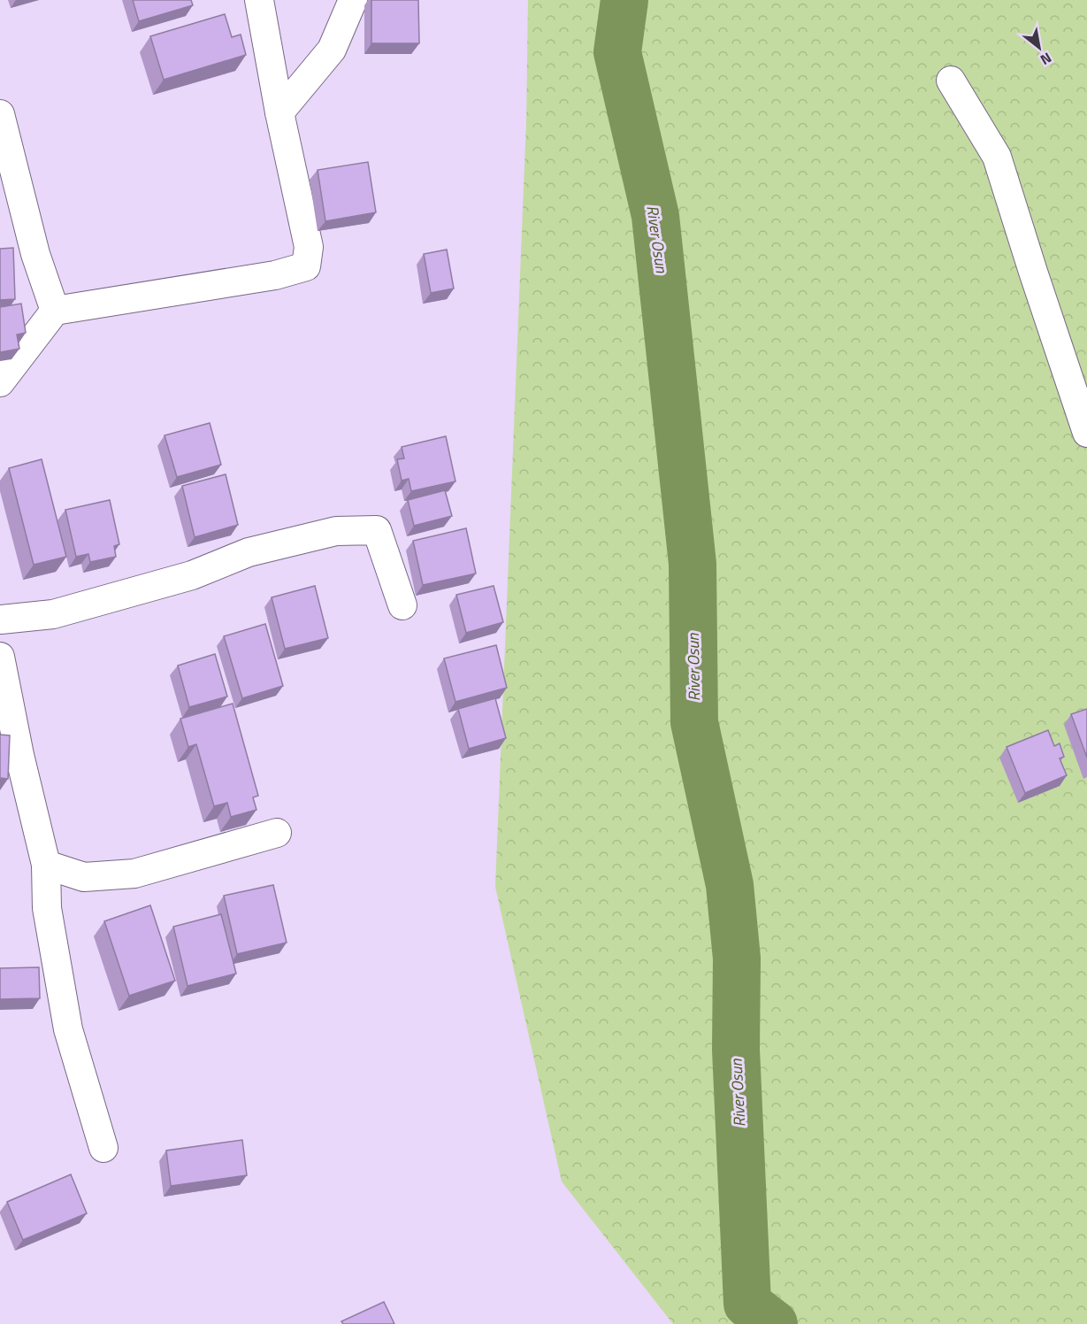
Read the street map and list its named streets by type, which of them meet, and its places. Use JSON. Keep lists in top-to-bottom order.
{
  "water": ["River Osun"],
  "north": "bottom right"
}
